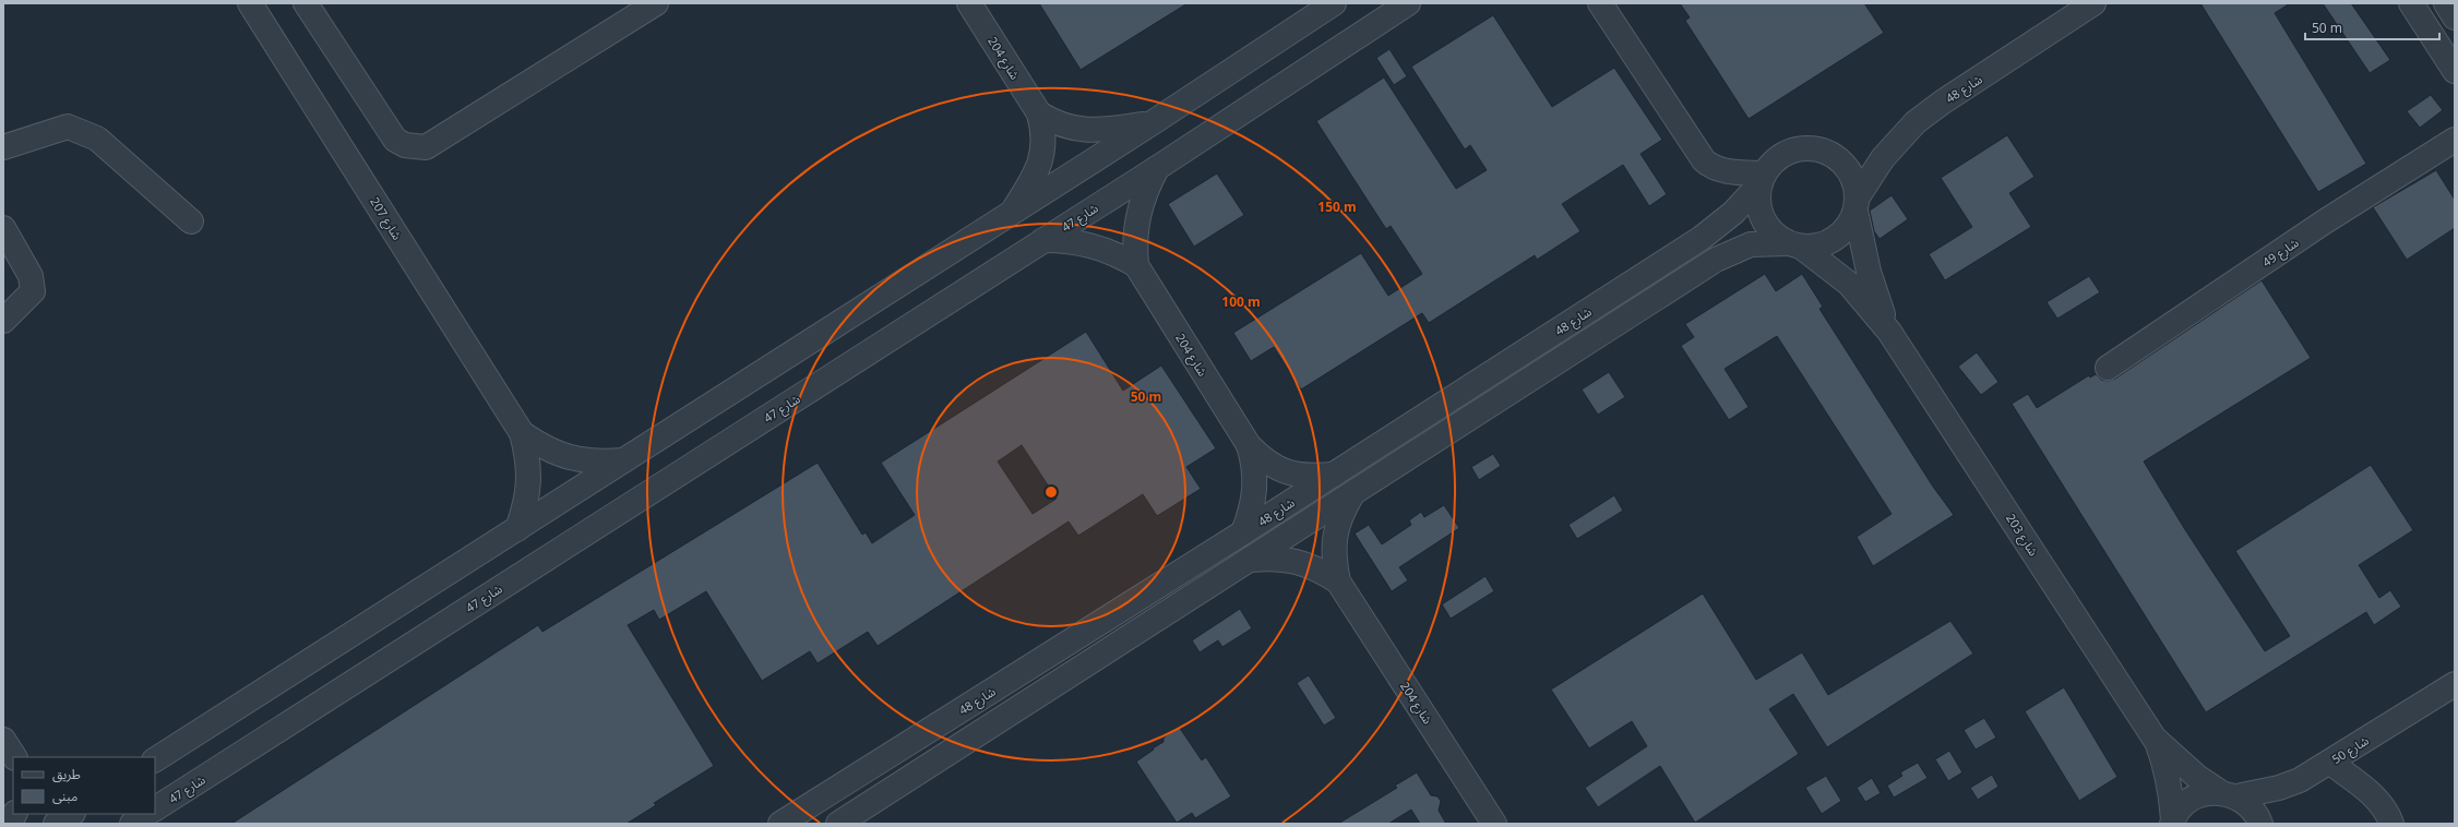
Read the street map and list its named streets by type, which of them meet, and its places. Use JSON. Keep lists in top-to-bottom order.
{
  "streets": {
    "street": [
      "شارع 204",
      "شارع 48",
      "شارع 47",
      "شارع 207",
      "شارع 49",
      "شارع 203",
      "شارع 50"
    ]
  },
  "crossings": [
    ["شارع 204", "شارع 48"],
    ["شارع 204", "شارع 47"],
    ["شارع 48", "شارع 203"],
    ["شارع 203", "شارع 50"]
  ],
  "legend": ["طريق", "مبنى"],
  "scale_bar": "50 m",
  "rings": ["150 m", "100 m", "50 m"]
}
